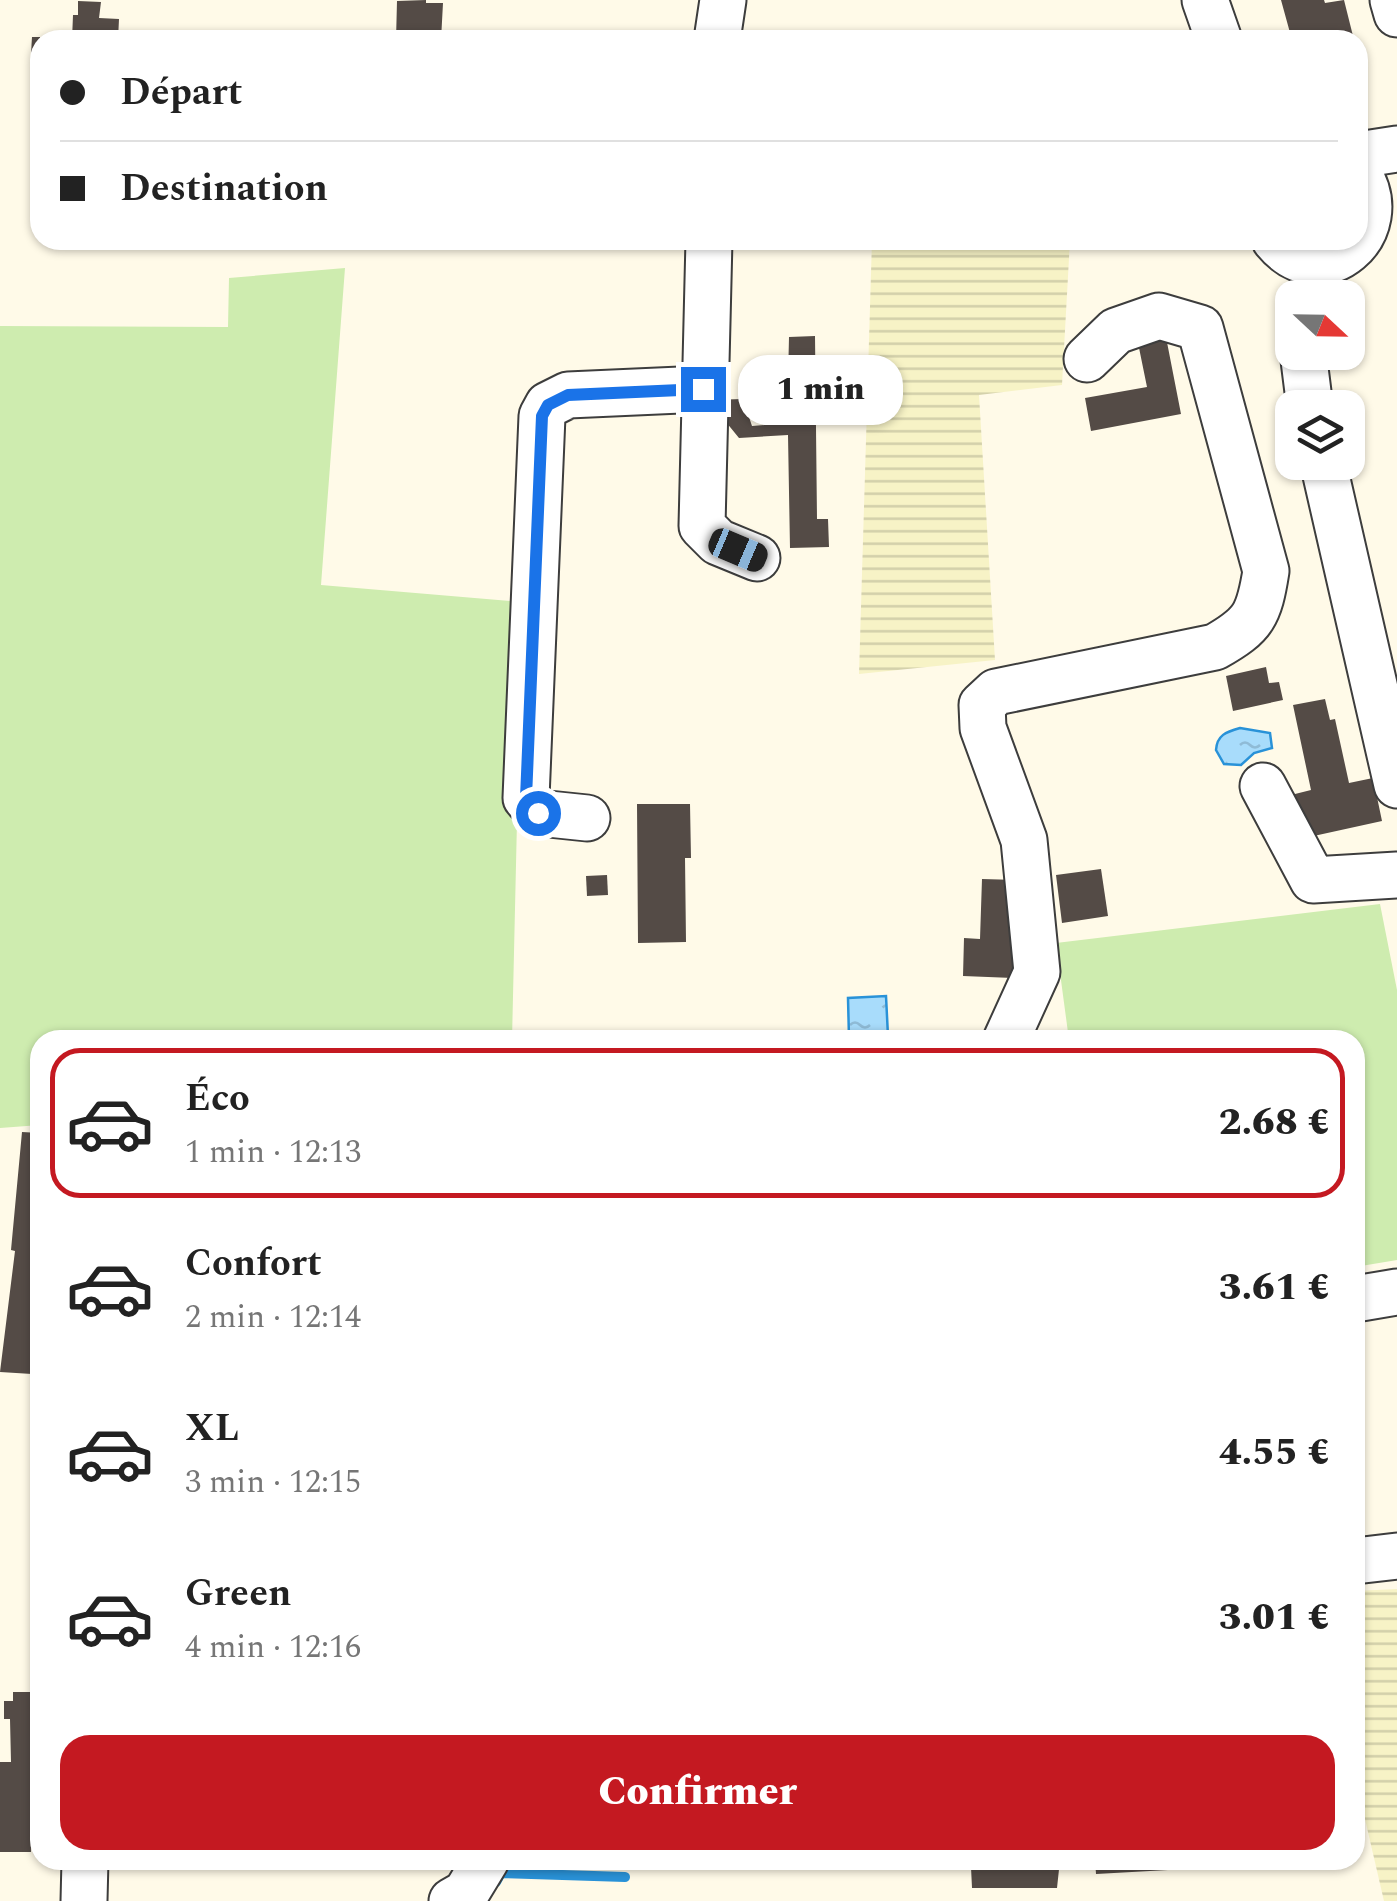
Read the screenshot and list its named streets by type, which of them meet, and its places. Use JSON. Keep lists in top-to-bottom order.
{
  "north": "right",
  "page": {
    "banner": ["Départ", "Destination"],
    "bubble": "1 min",
    "list": [
      {
        "name": "Éco",
        "note": "1 min · 12:13",
        "value": "2.68 €"
      },
      {
        "name": "Confort",
        "note": "2 min · 12:14",
        "value": "3.61 €"
      },
      {
        "name": "XL",
        "note": "3 min · 12:15",
        "value": "4.55 €"
      },
      {
        "name": "Green",
        "note": "4 min · 12:16",
        "value": "3.01 €"
      }
    ],
    "buttons": "Confirmer"
  }
}
